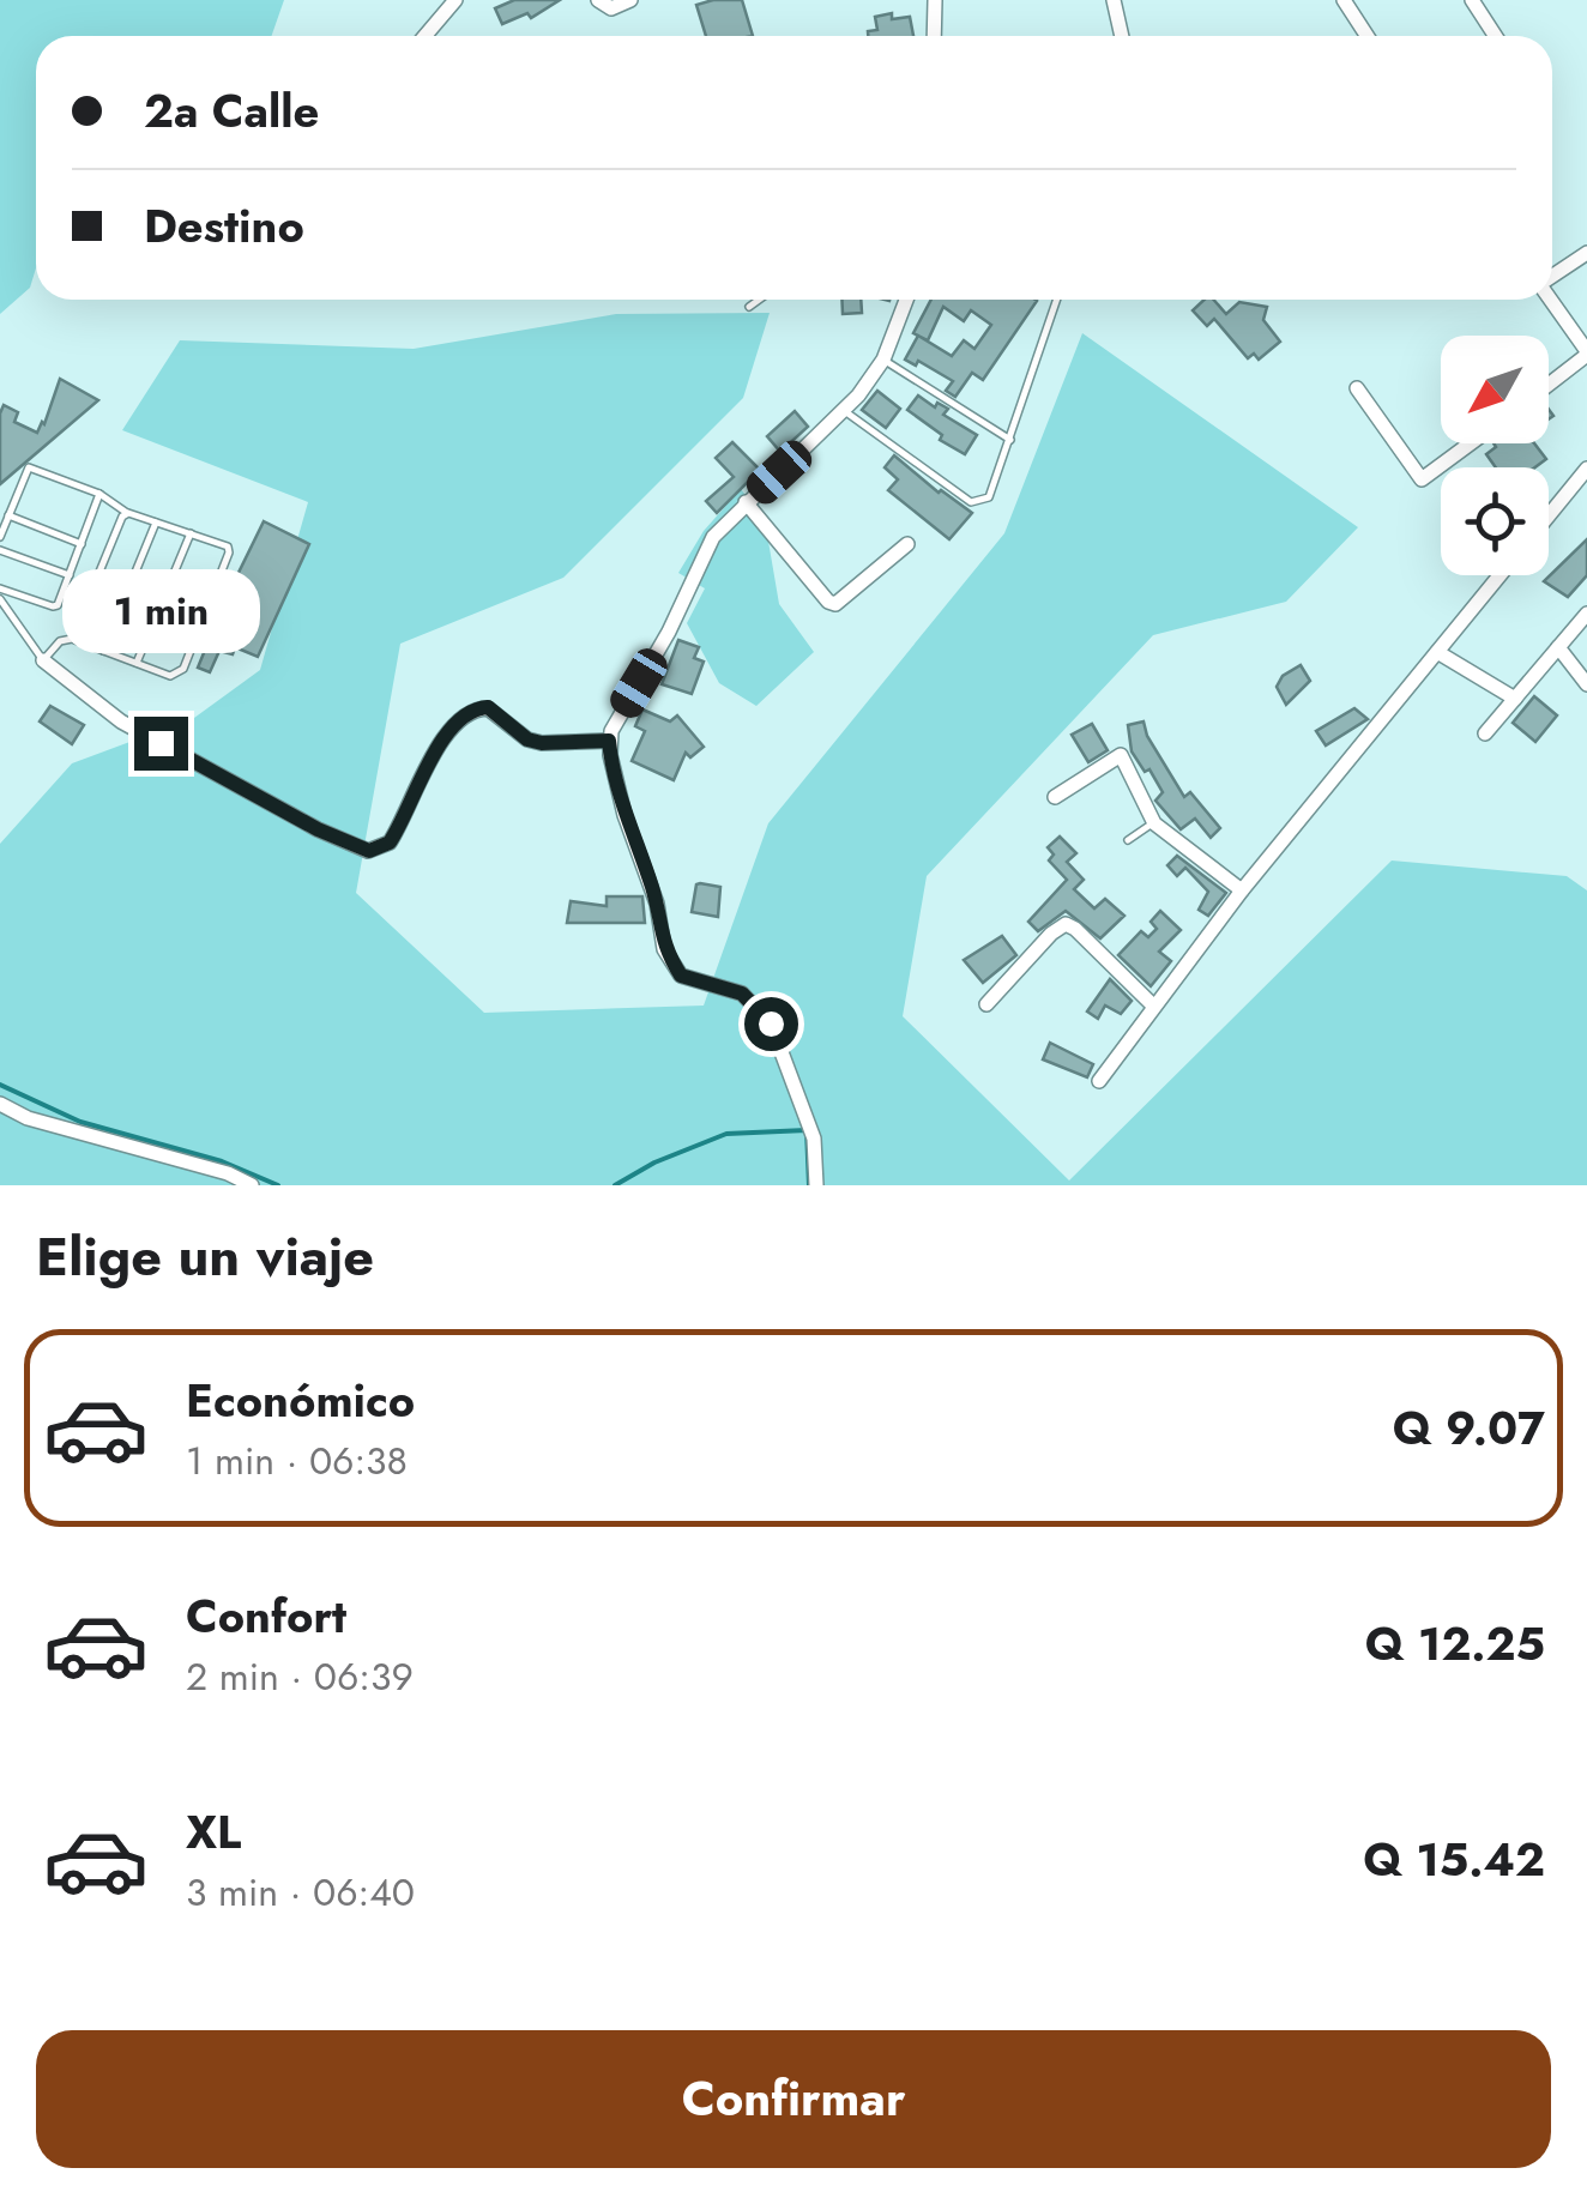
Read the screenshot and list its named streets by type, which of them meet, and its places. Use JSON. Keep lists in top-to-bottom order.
{
  "north": "bottom left",
  "page": {
    "banner": ["2a Calle", "Destino"],
    "bubble": "1 min",
    "heading": "Elige un viaje",
    "list": [
      {
        "name": "Económico",
        "note": "1 min · 06:38",
        "value": "Q 9.07"
      },
      {
        "name": "Confort",
        "note": "2 min · 06:39",
        "value": "Q 12.25"
      },
      {
        "name": "XL",
        "note": "3 min · 06:40",
        "value": "Q 15.42"
      }
    ],
    "buttons": "Confirmar"
  }
}
